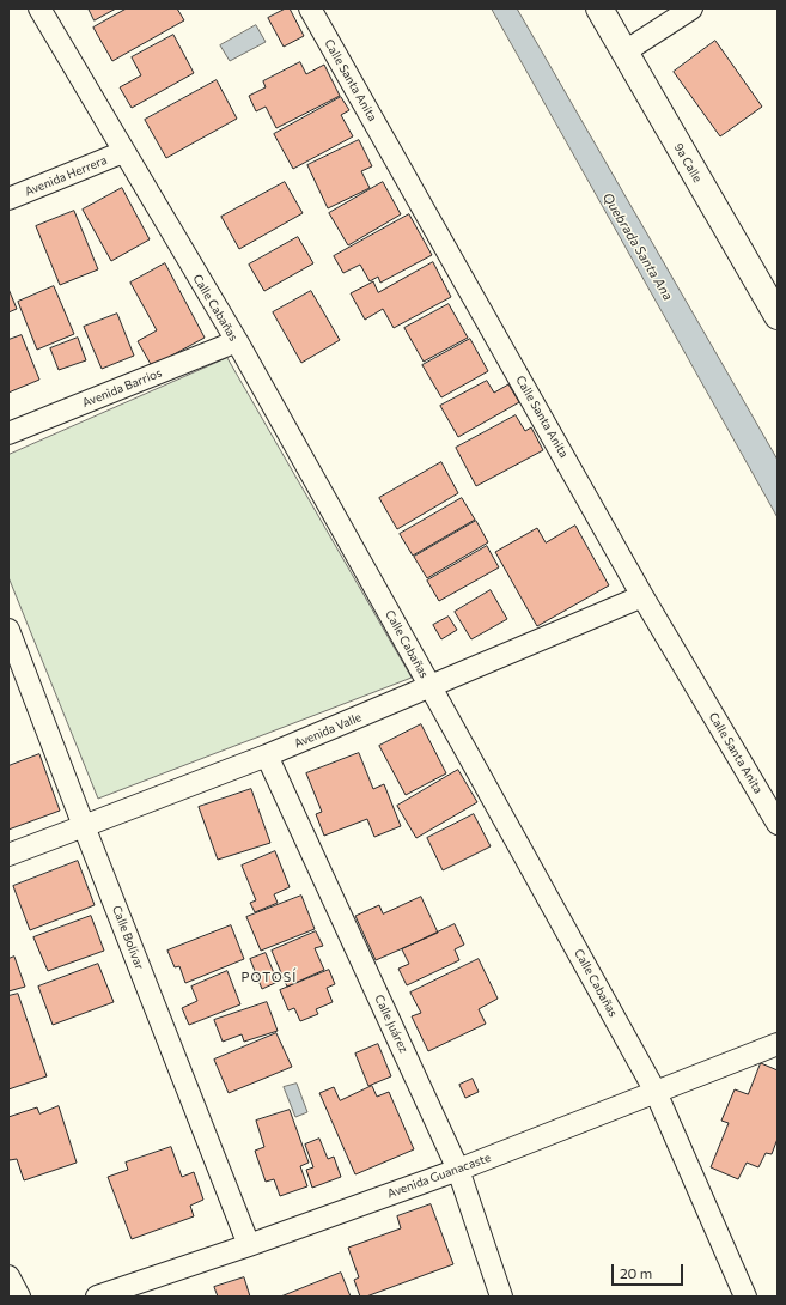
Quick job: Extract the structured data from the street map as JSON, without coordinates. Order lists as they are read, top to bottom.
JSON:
{
  "streets": {
    "street": [
      "Calle Santa Anita",
      "9a Calle",
      "Avenida Herrera",
      "Calle Cabañas",
      "Avenida Barrios",
      "Avenida Valle",
      "Calle Bolívar",
      "Calle Juárez",
      "Avenida Guanacaste"
    ]
  },
  "crossings": [
    ["Calle Santa Anita", "Avenida Valle"],
    ["Avenida Herrera", "Calle Cabañas"],
    ["Calle Cabañas", "Avenida Barrios"],
    ["Calle Cabañas", "Avenida Valle"],
    ["Calle Cabañas", "Avenida Guanacaste"],
    ["Avenida Valle", "Calle Bolívar"],
    ["Avenida Valle", "Calle Juárez"],
    ["Calle Bolívar", "Avenida Guanacaste"],
    ["Calle Juárez", "Avenida Guanacaste"]
  ],
  "districts": ["POTOSÍ"],
  "water": ["Quebrada Santa Ana"],
  "scale_bar": "20 m"
}
